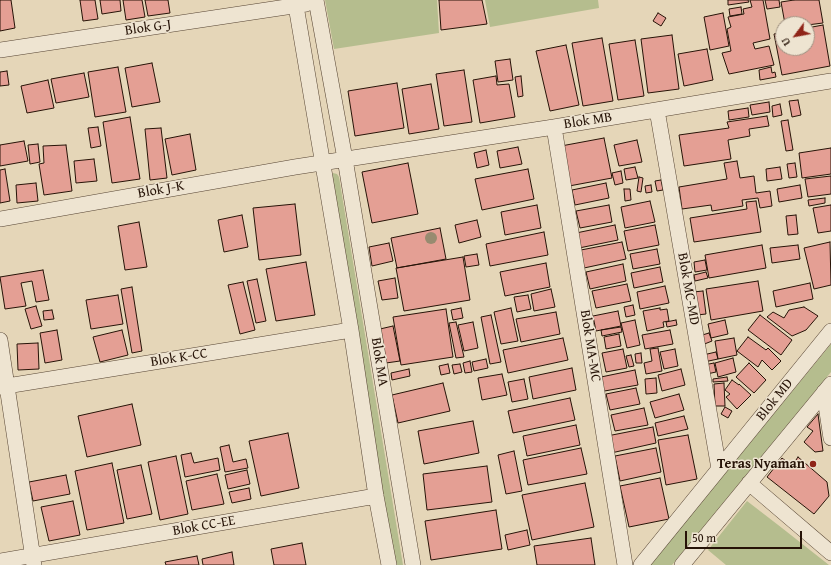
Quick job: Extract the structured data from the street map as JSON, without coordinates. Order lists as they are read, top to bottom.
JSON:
{
  "streets": {
    "street": [
      "Blok G-J",
      "Blok MB",
      "Blok J-K",
      "Blok MC-MD",
      "Blok MA-MC",
      "Blok K-CC",
      "Blok MA",
      "Blok MD",
      "Blok CC-EE"
    ]
  },
  "crossings": [
    ["Blok G-J", "Blok MA"],
    ["Blok MB", "Blok J-K"],
    ["Blok MB", "Blok MC-MD"],
    ["Blok MB", "Blok MA-MC"],
    ["Blok MB", "Blok MA"],
    ["Blok MC-MD", "Blok MD"]
  ],
  "places": ["Teras Nyaman"],
  "scale_bar": "50 m",
  "north": "bottom left"
}
